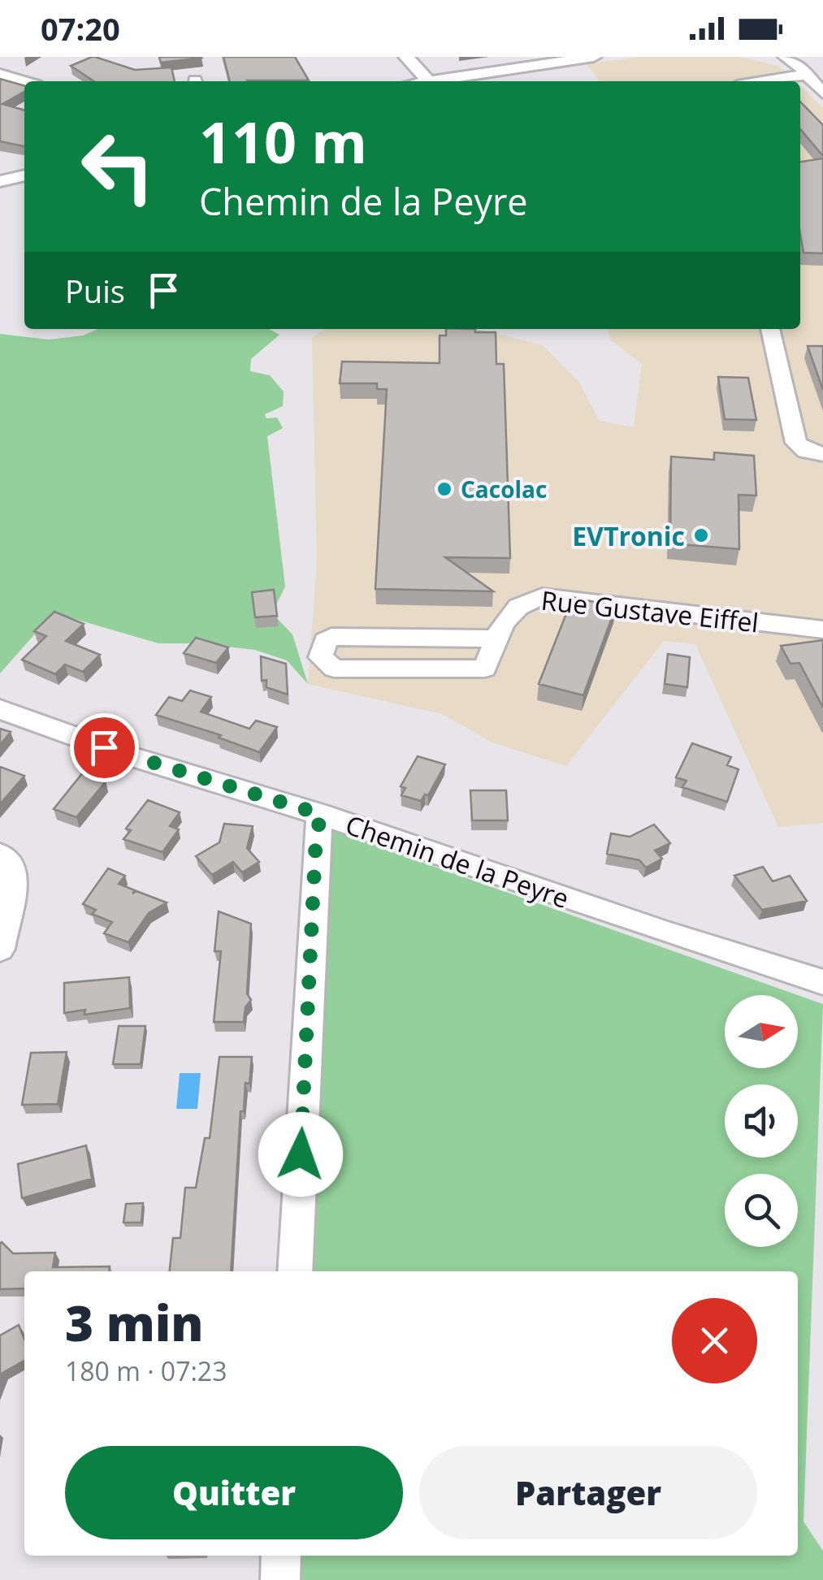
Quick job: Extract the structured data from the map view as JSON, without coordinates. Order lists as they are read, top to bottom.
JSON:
{
  "streets": {
    "street": ["Rue Gustave Eiffel", "Chemin de la Peyre"]
  },
  "places": ["Cacolac", "EVTronic"],
  "north": "right",
  "page": {
    "status": "07:20",
    "turn": ["110 m", "Chemin de la Peyre"],
    "then": "Puis",
    "heading": ["3 min", "180 m · 07:23"],
    "buttons": ["Quitter", "Partager"]
  }
}
